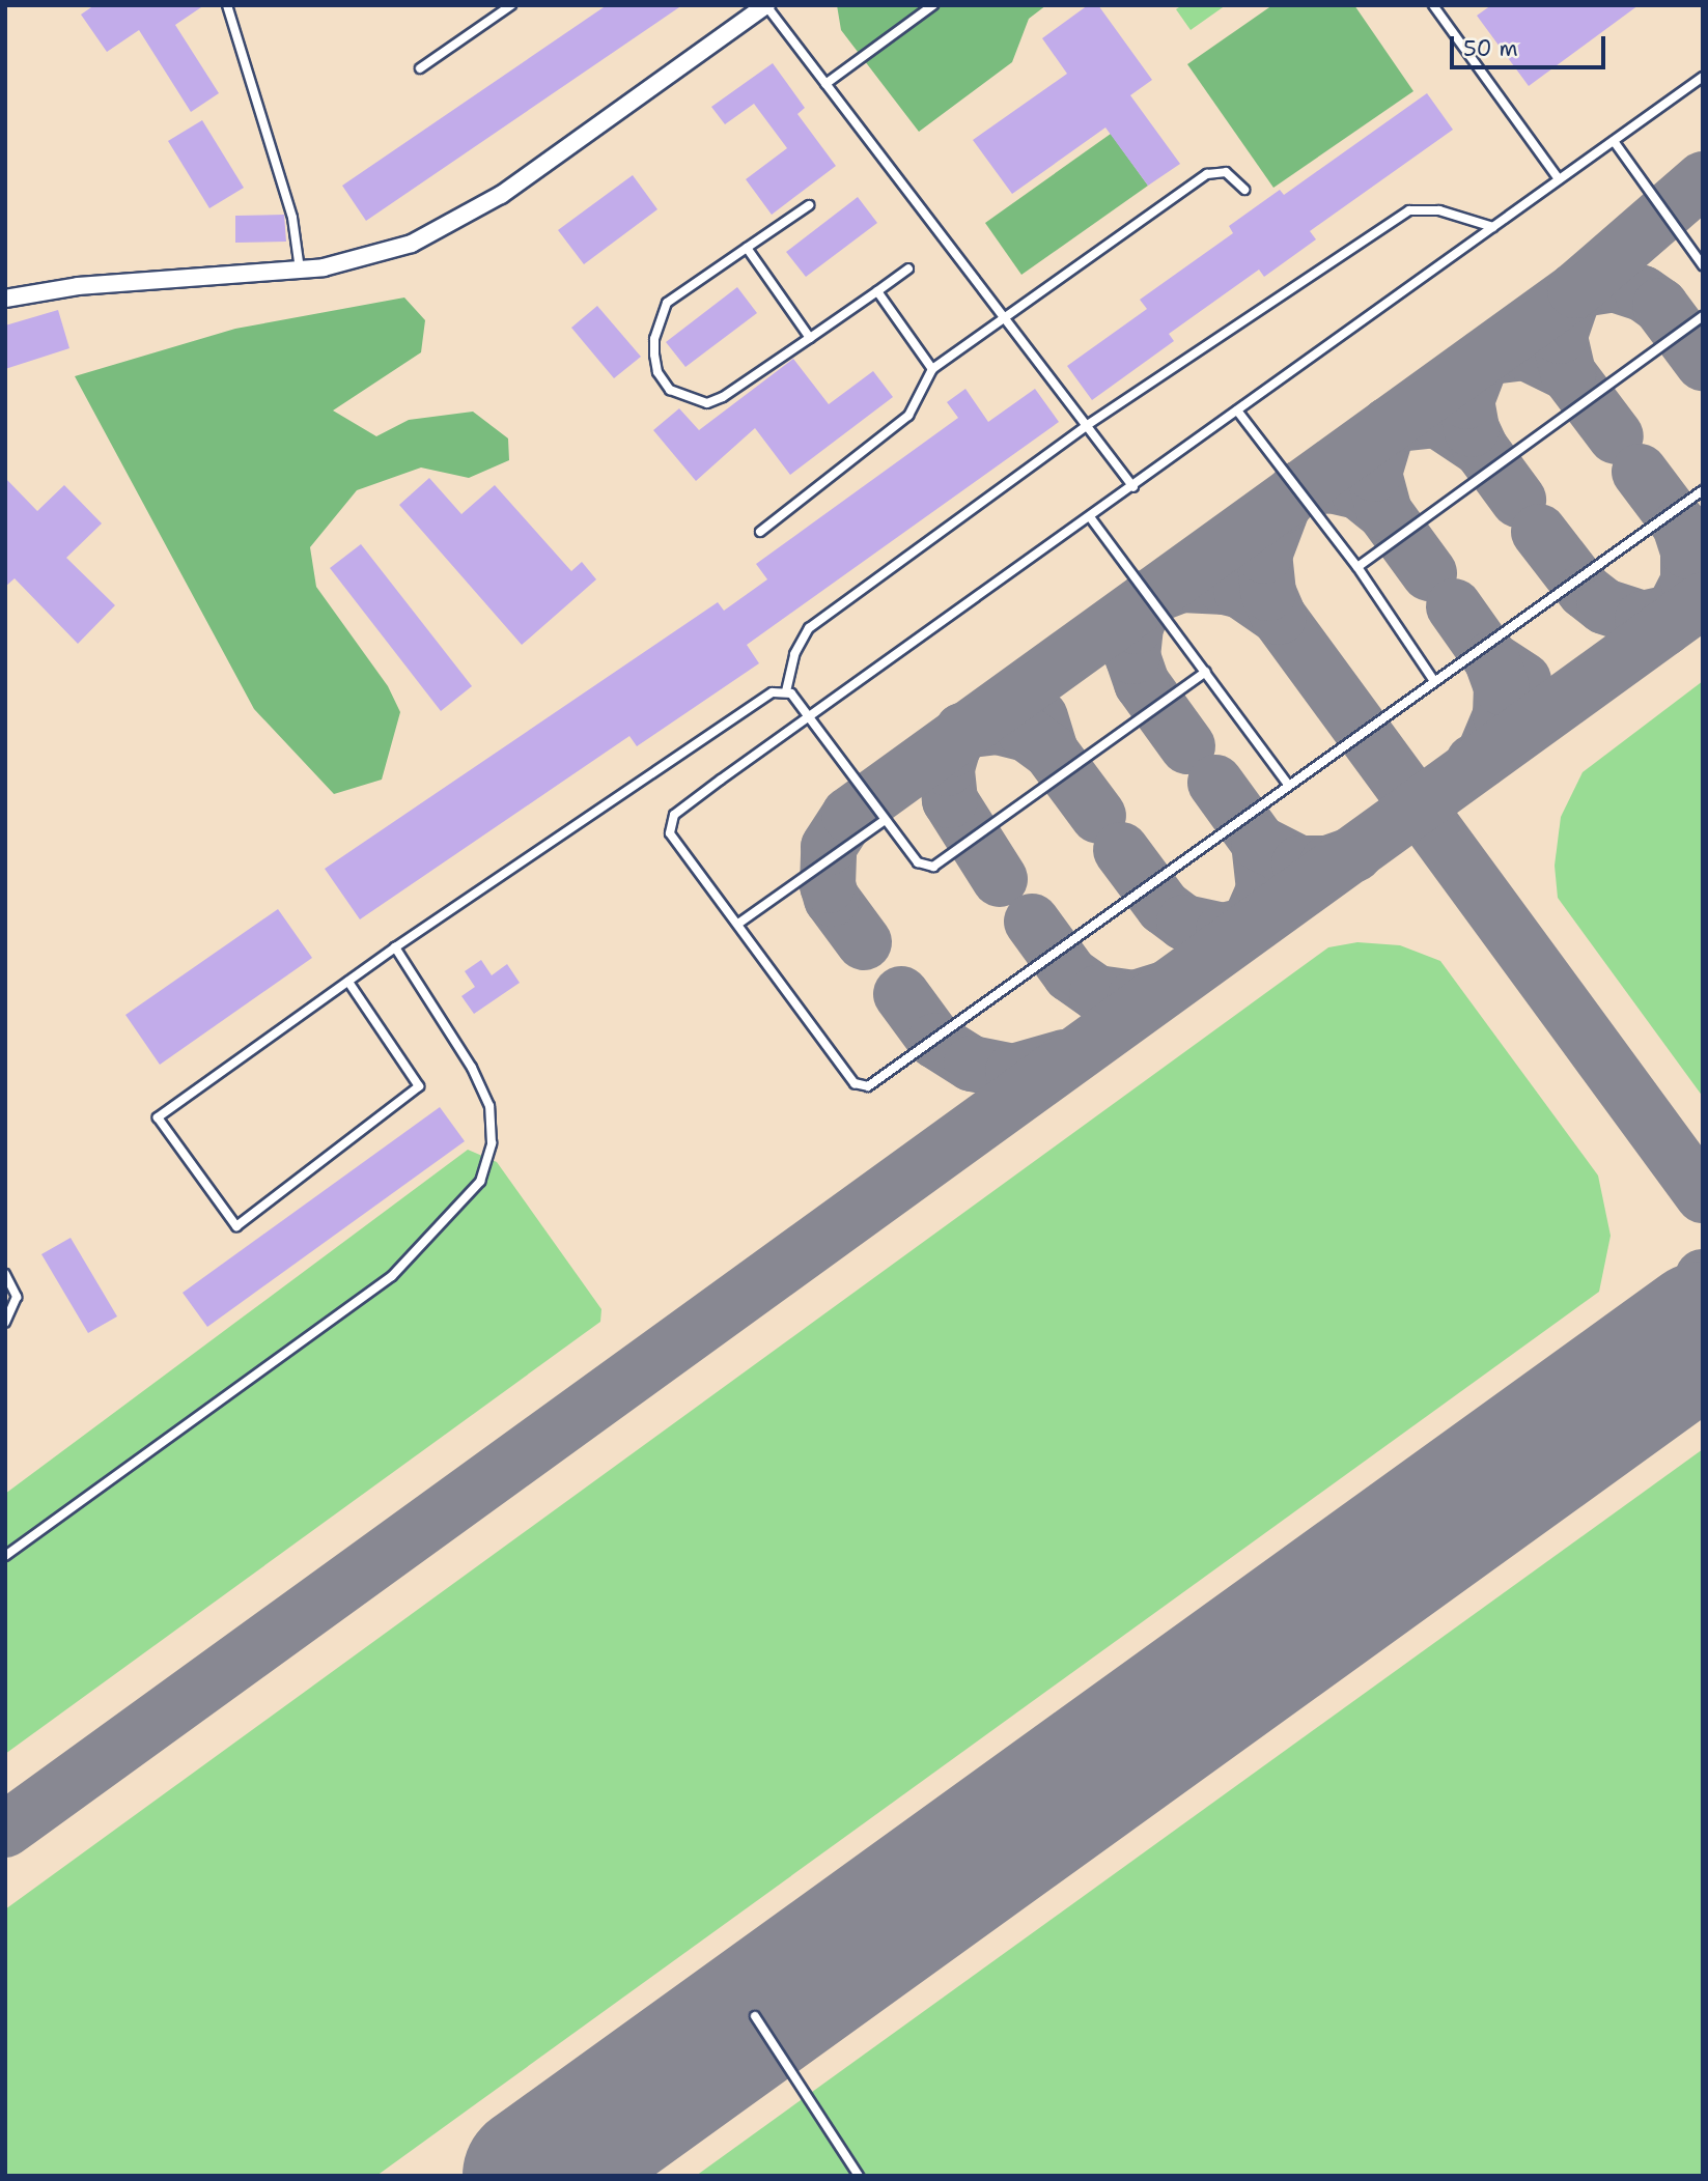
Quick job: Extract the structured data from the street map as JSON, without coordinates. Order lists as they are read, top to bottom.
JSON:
{
  "scale_bar": "50 m"
}
